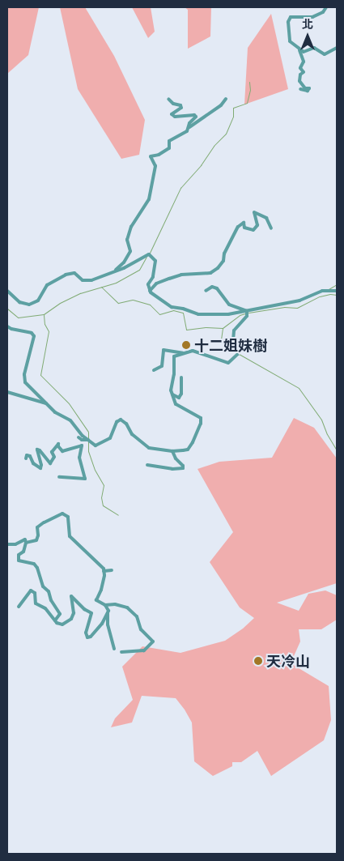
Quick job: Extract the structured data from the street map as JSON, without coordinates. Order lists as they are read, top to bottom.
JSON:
{
  "places": ["十二姐妹樹", "天冷山"],
  "north": "top"
}
